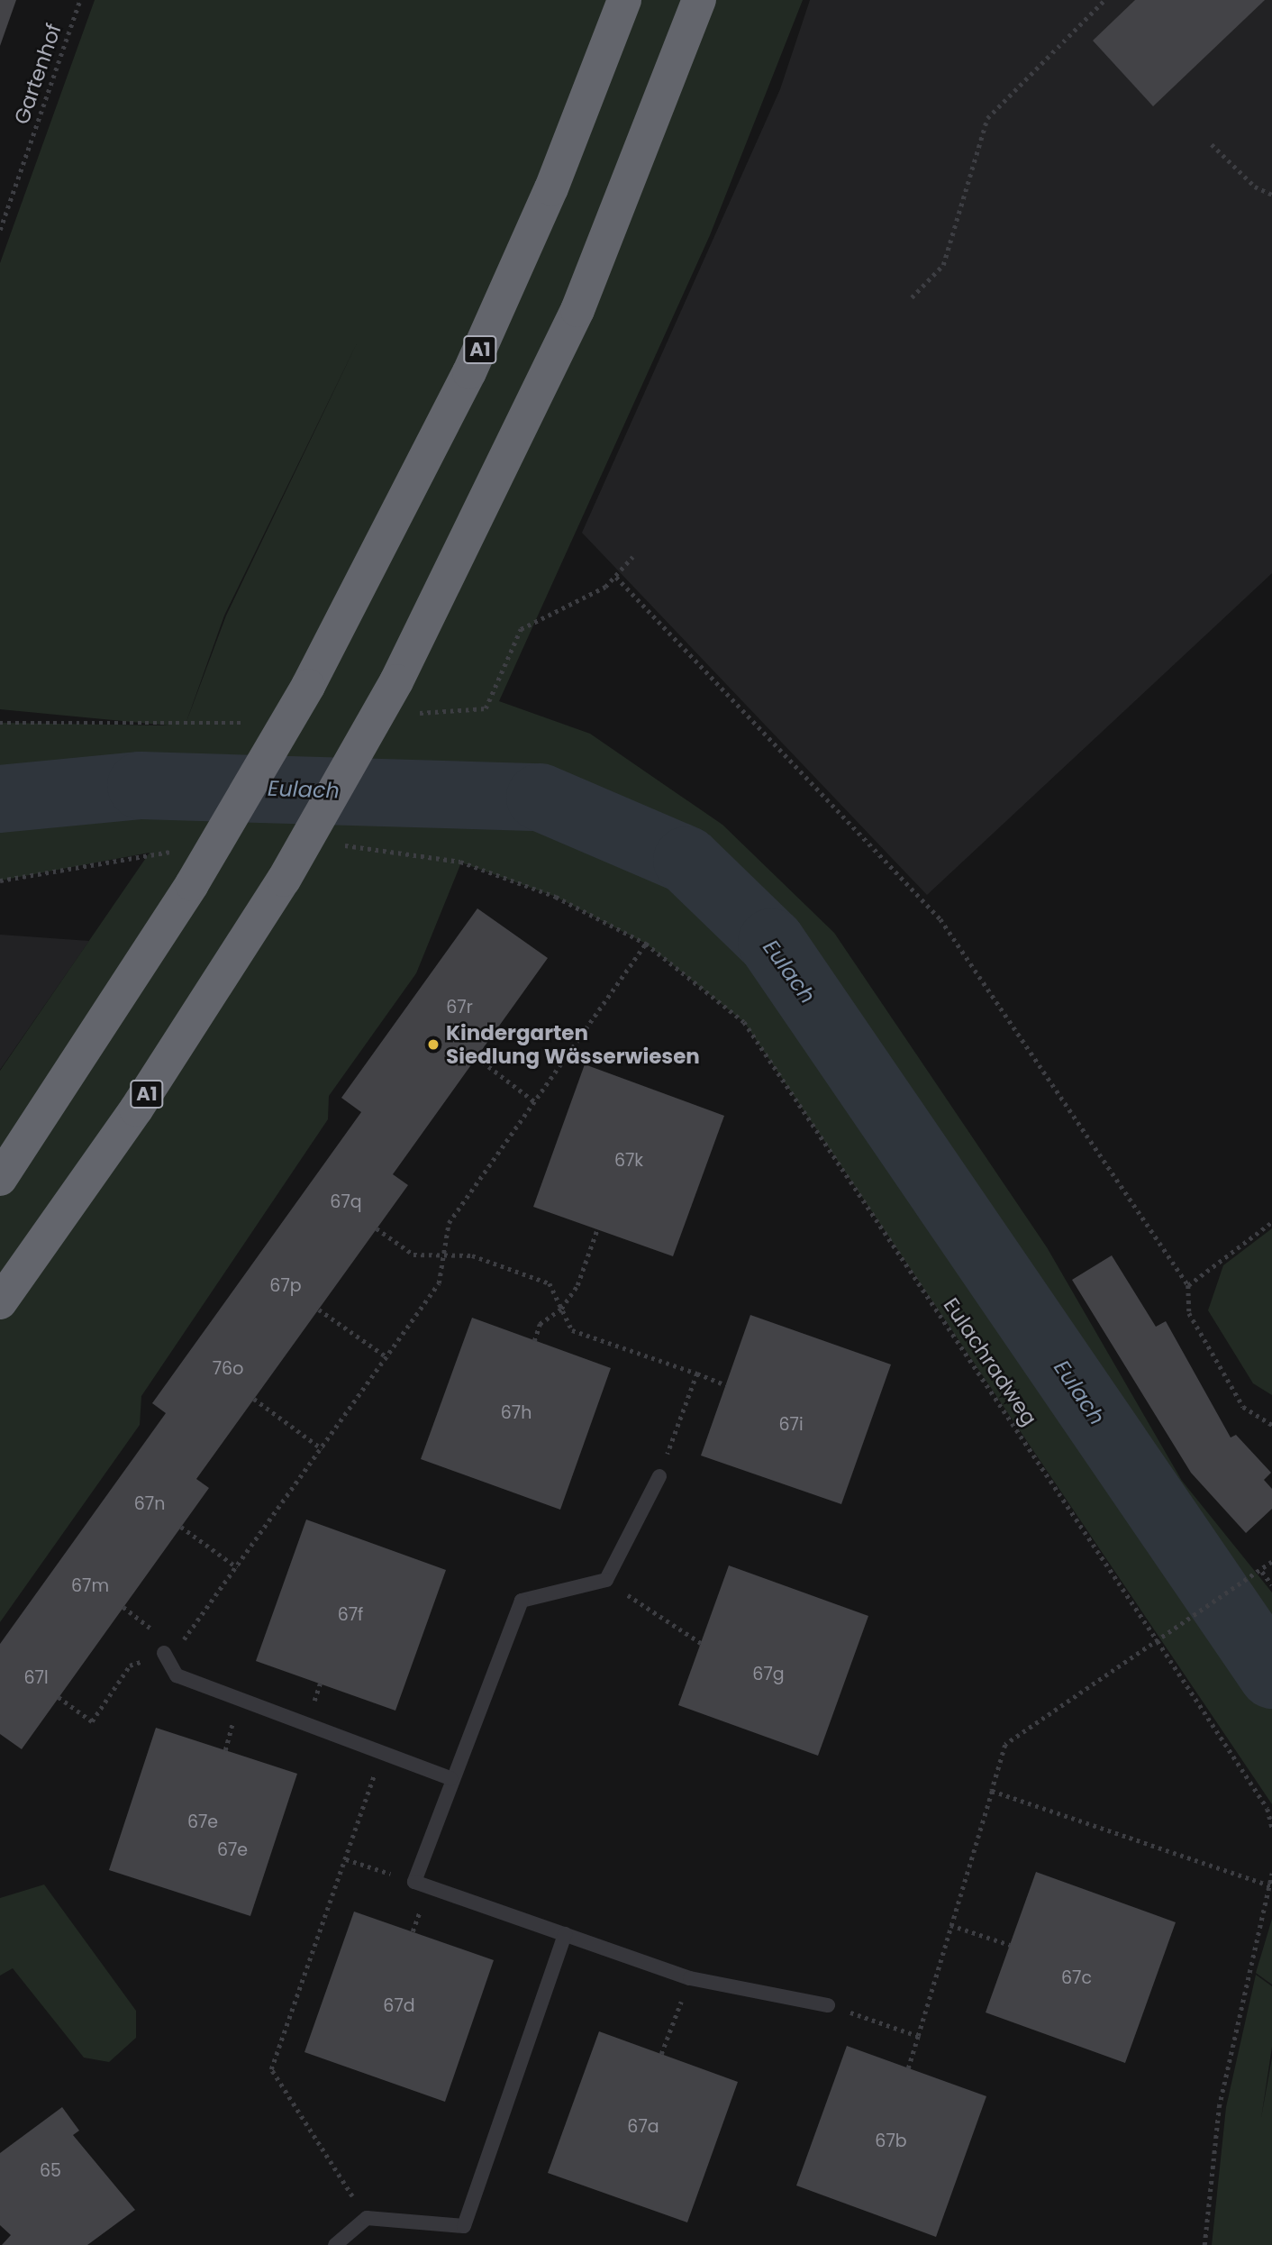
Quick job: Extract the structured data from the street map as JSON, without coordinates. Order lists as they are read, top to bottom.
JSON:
{
  "streets": {
    "highway": ["A1"],
    "path": ["Gartenhof", "Eulachradweg"]
  },
  "water": ["Eulach"],
  "places": ["Kindergarten Siedlung Wässerwiesen"],
  "house_numbers": [
    "67r",
    "67k",
    "67q",
    "67p",
    "76o",
    "67h",
    "67i",
    "67n",
    "67m",
    "67f",
    "67g",
    "67l",
    "67e",
    "67e",
    "67c",
    "67d",
    "67a",
    "67b",
    "65"
  ]
}
